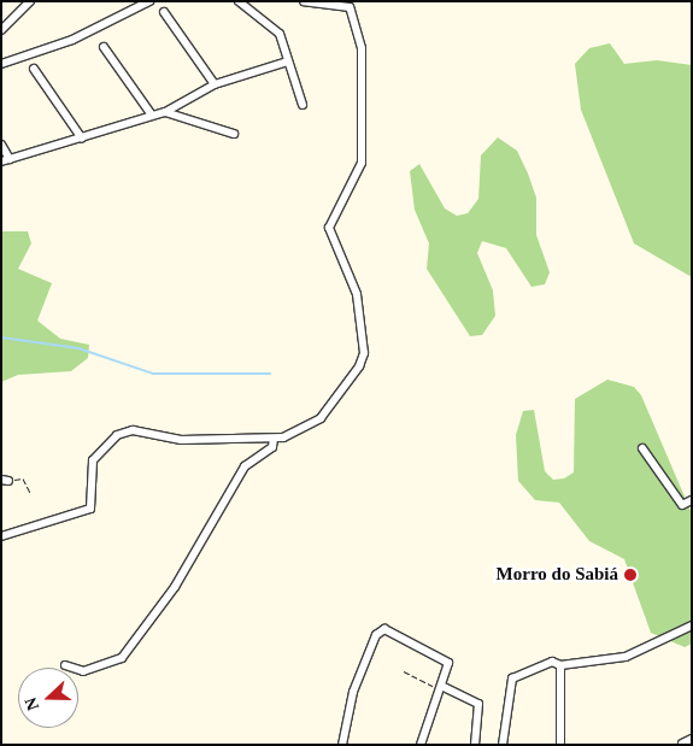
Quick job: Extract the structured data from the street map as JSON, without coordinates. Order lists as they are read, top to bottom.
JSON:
{
  "places": ["Morro do Sabiá"],
  "north": "left"
}
